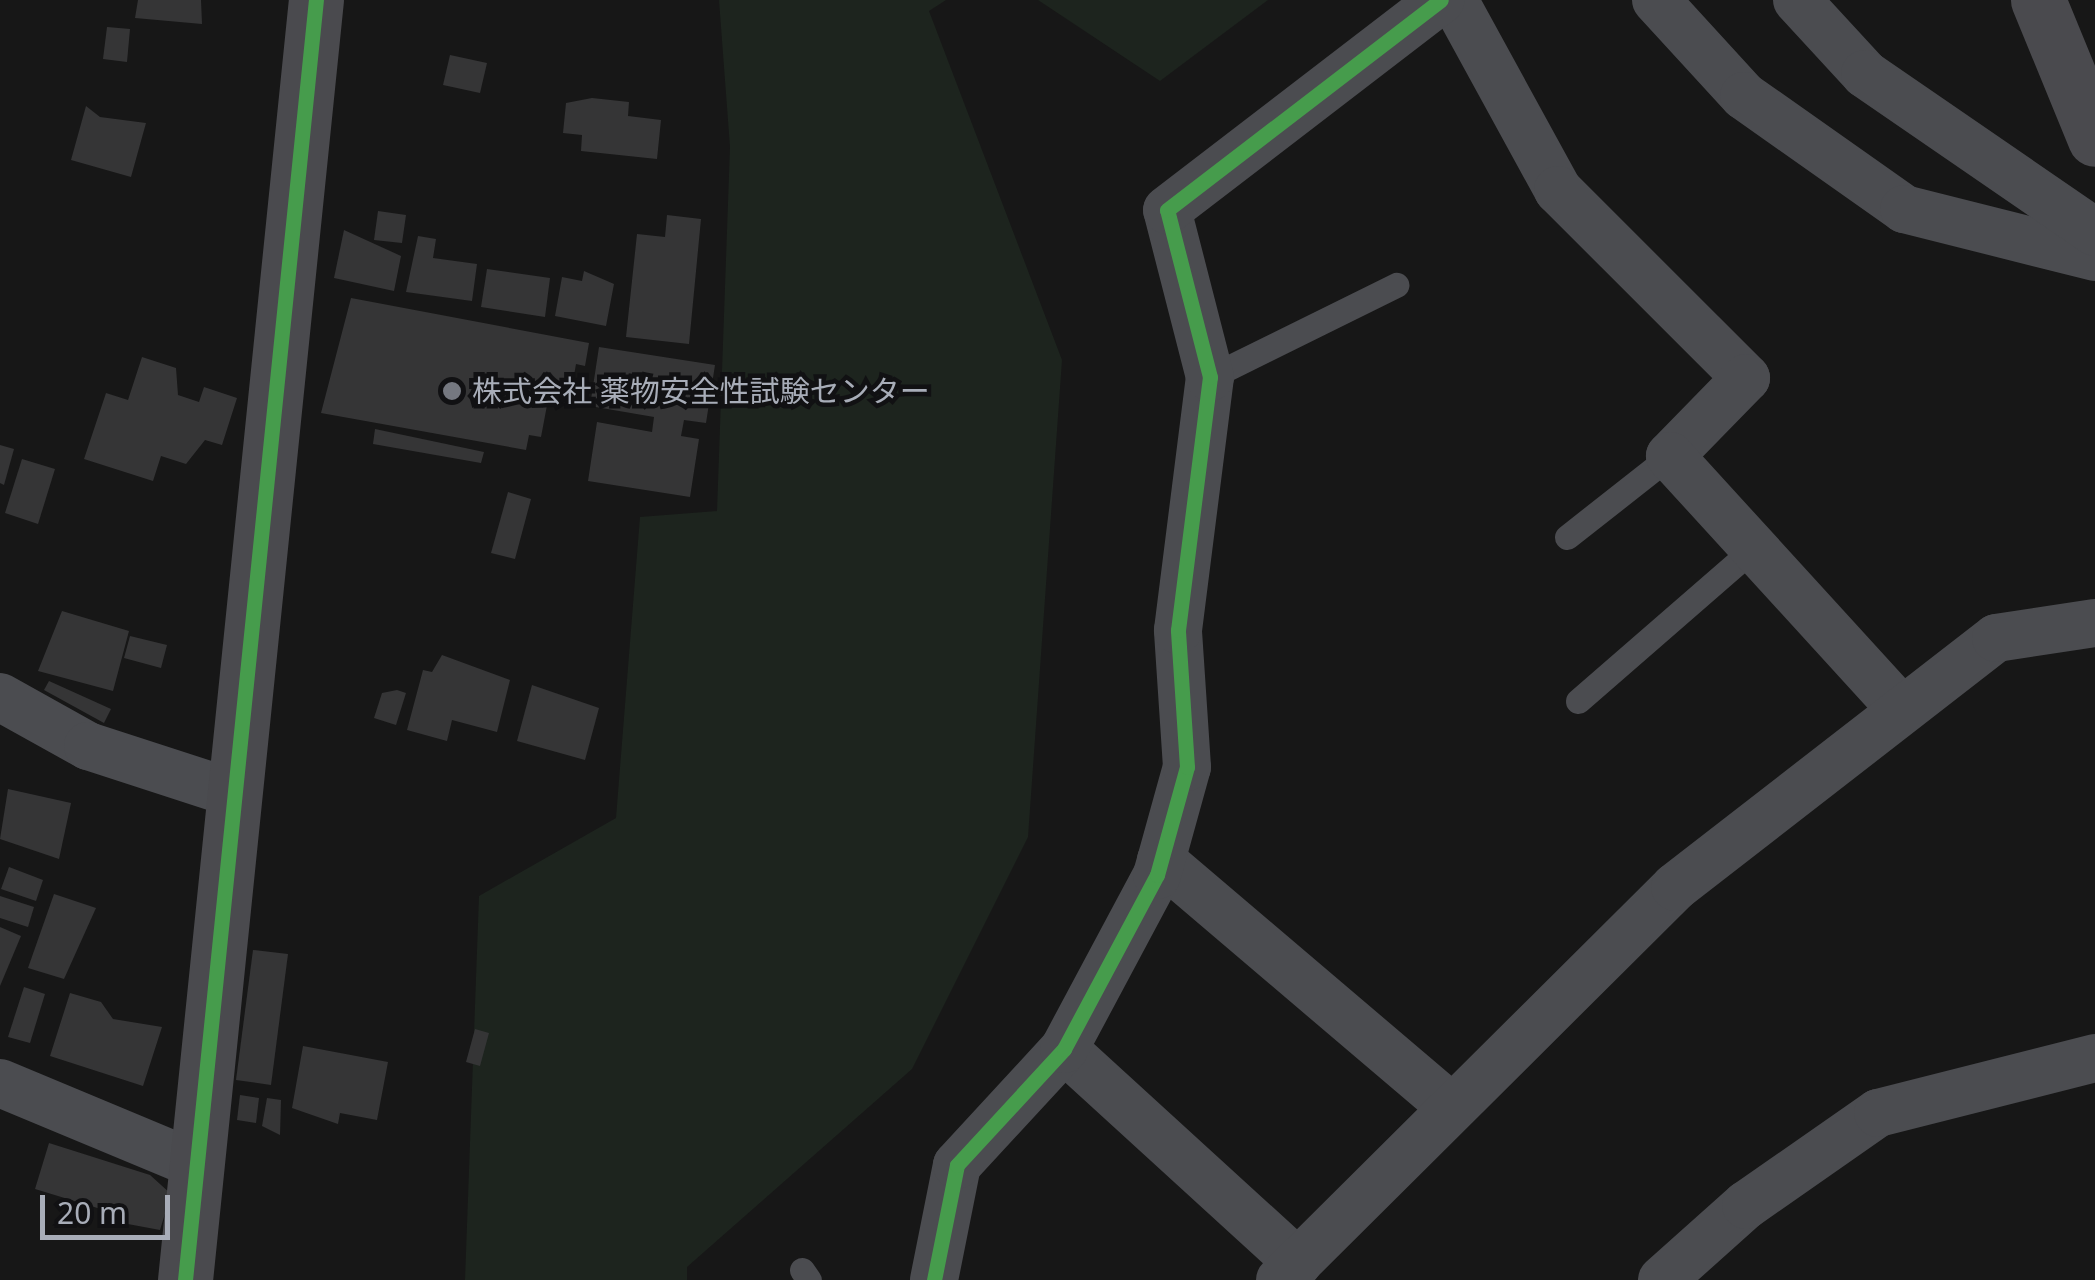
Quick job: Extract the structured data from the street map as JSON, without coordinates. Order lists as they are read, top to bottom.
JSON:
{
  "places": ["株式会社 薬物安全性試験センター"],
  "scale_bar": "20 m"
}
